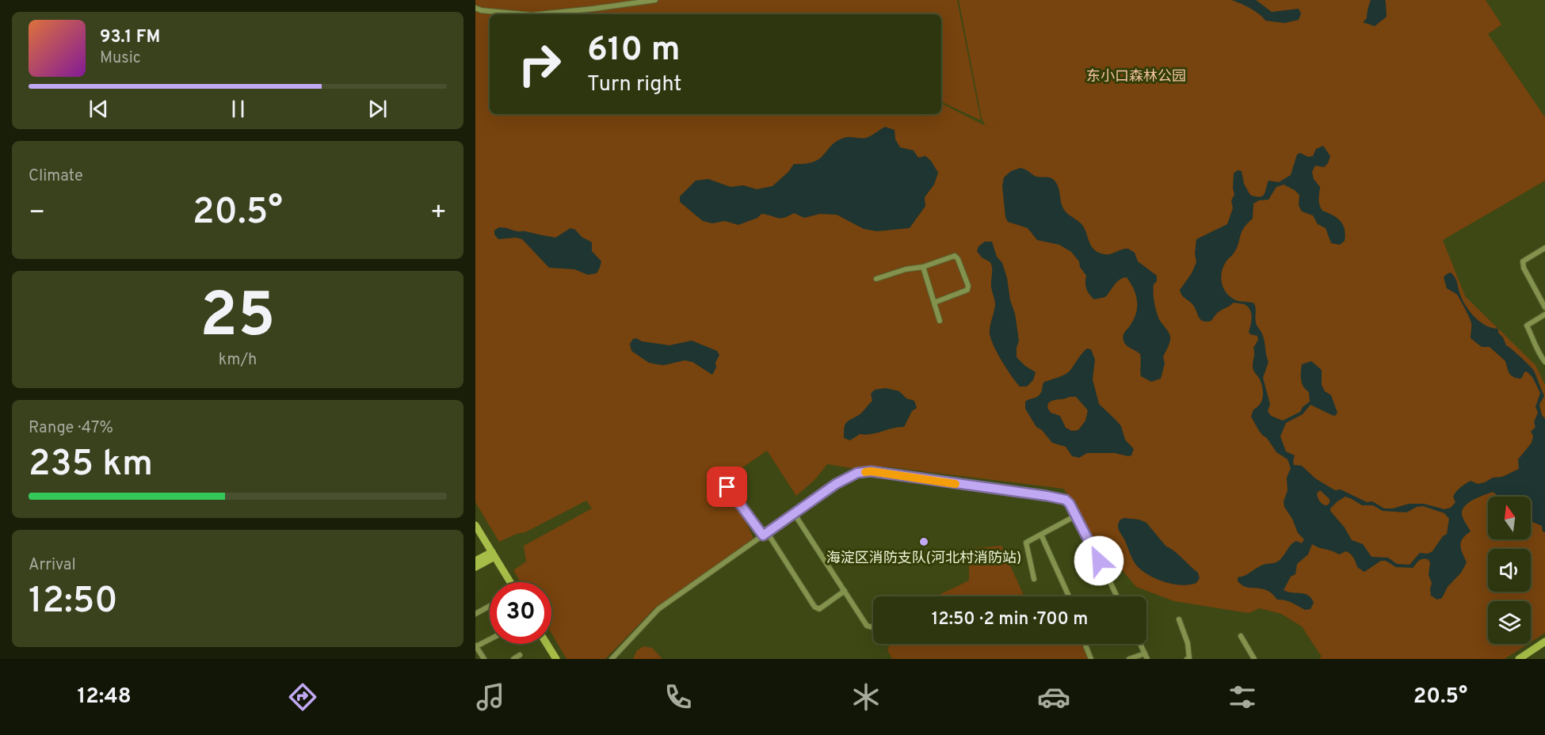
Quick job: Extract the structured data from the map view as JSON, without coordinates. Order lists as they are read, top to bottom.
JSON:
{
  "parks": ["东小口森林公园"],
  "places": ["海淀区消防支队(河北村消防站)"],
  "north": "top",
  "page": {
    "turn": ["610 m", "Turn right"],
    "song": ["93.1 FM", "Music"],
    "tile": [
      "Climate",
      ["25", "km/h"],
      ["Range · 47%", "235 km"],
      ["Arrival", "12:50"]
    ],
    "heat": ["−", "20.5°", "+"],
    "limit": "30",
    "trip": "12:50 · 2 min · 700 m",
    "tabs": ["12:48", "20.5°"]
  }
}
